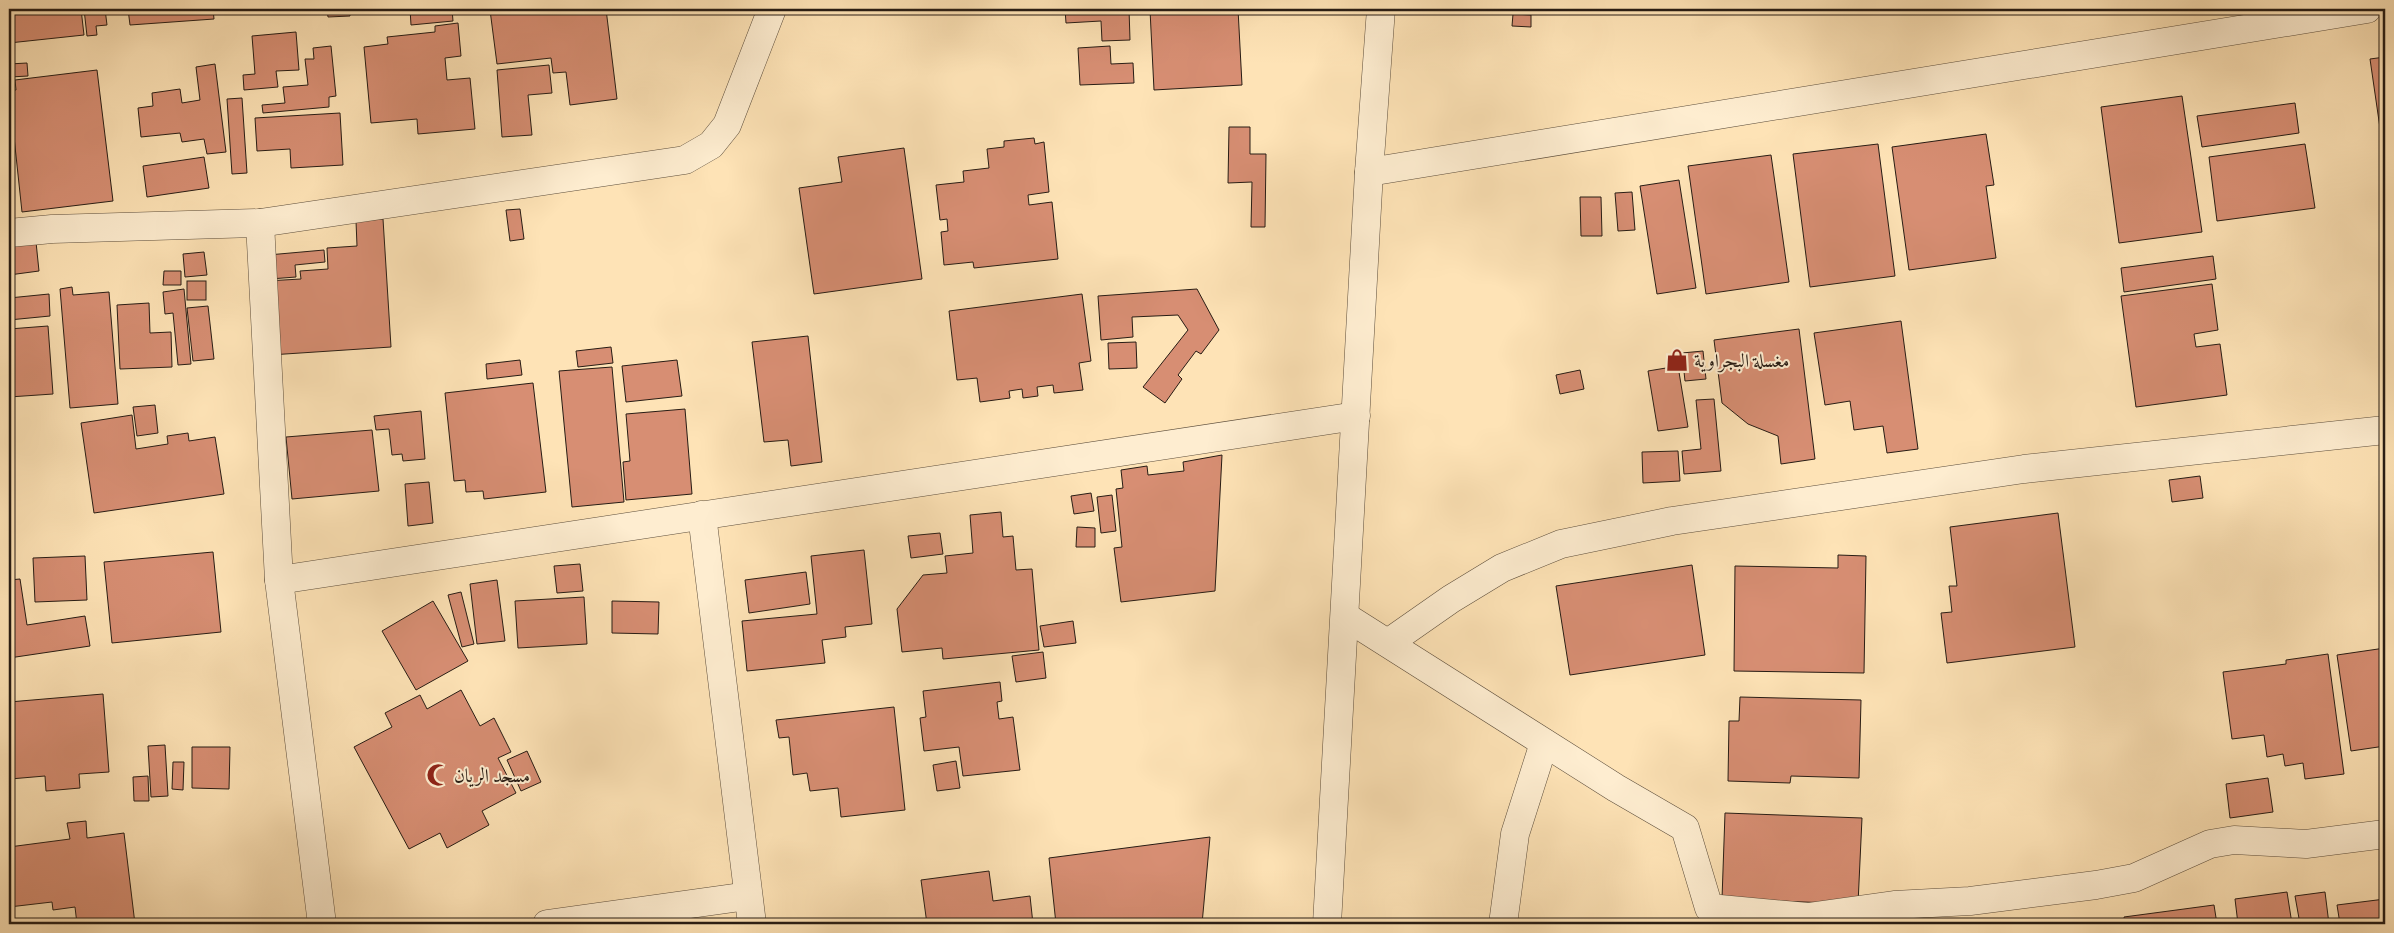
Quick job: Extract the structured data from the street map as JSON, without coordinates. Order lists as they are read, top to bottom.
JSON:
{
  "places": {
    "shop": ["مغسلة البجراوية"],
    "mosque": ["مسجد الريان"]
  }
}
